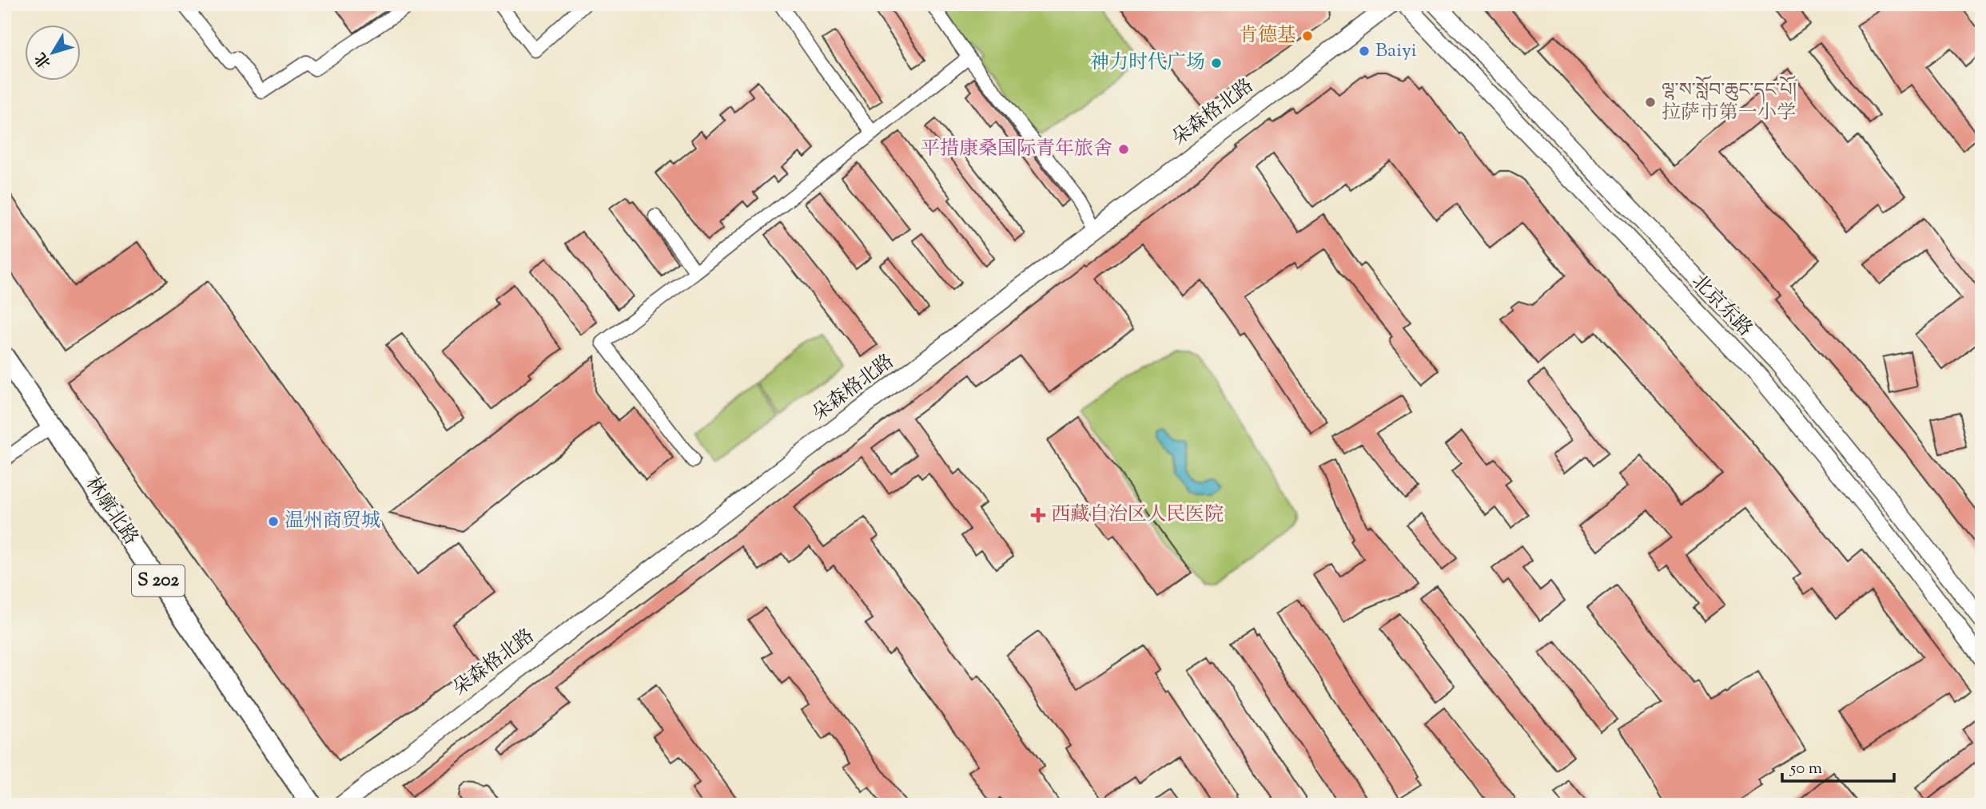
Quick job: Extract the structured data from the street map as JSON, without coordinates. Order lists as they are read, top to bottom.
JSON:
{
  "streets": {
    "main road": [
      "朵森格北路",
      "北京东路",
      "林廓北路",
      "S 202"
    ]
  },
  "places": {
    "other": [
      "肯德基",
      "Baiyi",
      "神力时代广场",
      "ལྷ་ས་སློབ་ཆུང་དང་པོ། 拉萨市第一小学",
      "平措康桑国际青年旅舍",
      "温州商贸城"
    ],
    "health": ["西藏自治区人民医院"]
  },
  "scale_bar": "50 m",
  "north": "bottom left"
}
